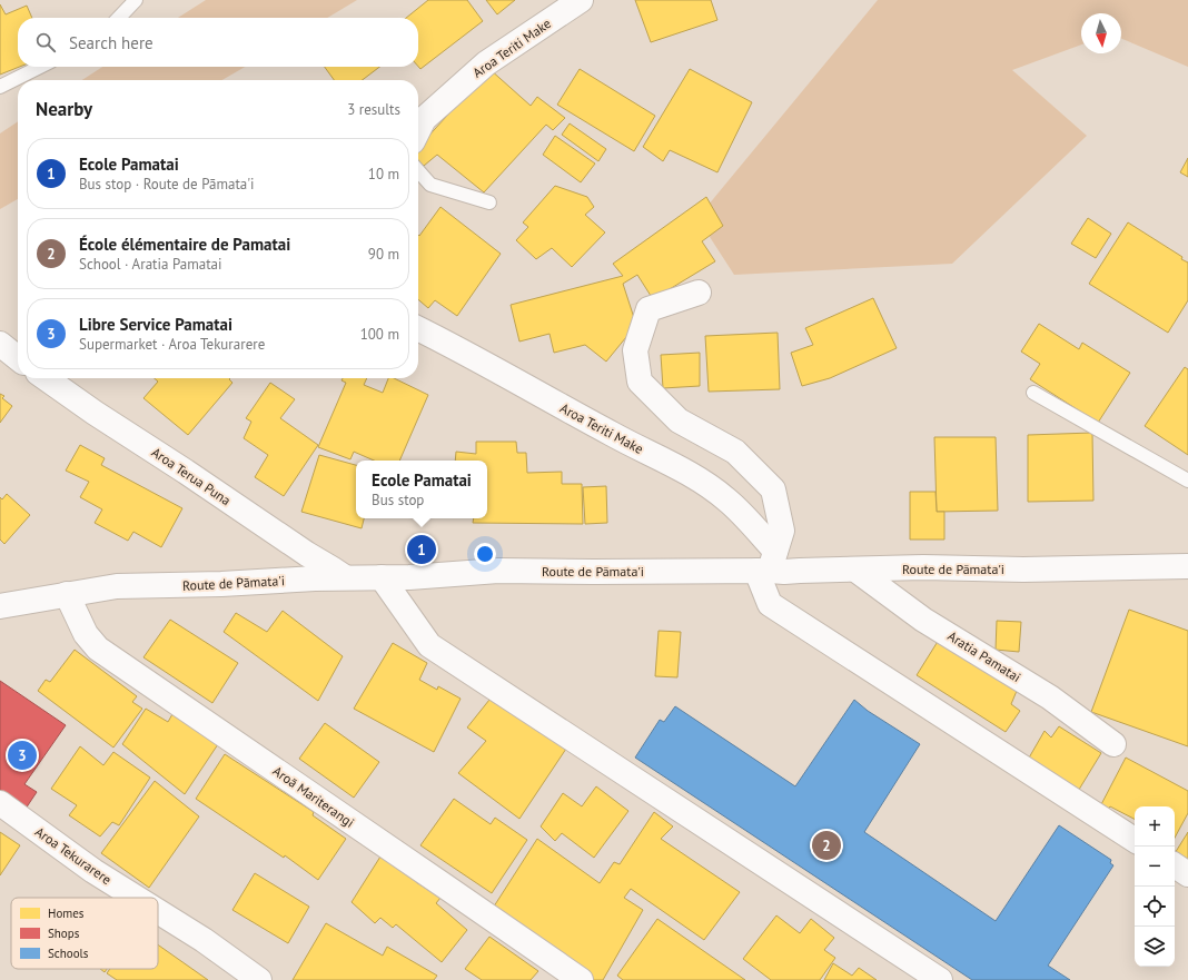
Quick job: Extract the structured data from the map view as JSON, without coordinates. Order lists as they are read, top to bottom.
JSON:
{
  "streets": {
    "street": [
      "Aroa Teriti Make",
      "Aroa Terua Puna",
      "Route de Pāmata'i",
      "Aratia Pamatai",
      "Aroā Mariterangi",
      "Aroa Tekurarere"
    ]
  },
  "crossings": [
    ["Aroa Teriti Make", "Route de Pāmata'i"],
    ["Aroa Terua Puna", "Route de Pāmata'i"],
    ["Route de Pāmata'i", "Aratia Pamatai"],
    ["Route de Pāmata'i", "Aroā Mariterangi"]
  ],
  "legend": ["Homes", "Shops", "Schools"],
  "north": "bottom",
  "page": {
    "search": "Search here",
    "heading": ["Nearby", "3 results"],
    "list": [
      {
        "mark": "1",
        "name": "Ecole Pamatai",
        "note": "Bus stop · Route de Pāmata'i",
        "value": "10 m"
      },
      {
        "mark": "2",
        "name": "École élémentaire de Pamatai",
        "note": "School · Aratia Pamatai",
        "value": "90 m"
      },
      {
        "mark": "3",
        "name": "Libre Service Pamatai",
        "note": "Supermarket · Aroa Tekurarere",
        "value": "100 m"
      }
    ],
    "popup": ["Ecole Pamatai", "Bus stop"],
    "pins": ["1", "3", "2"],
    "map_buttons": ["+", "−"]
  }
}
